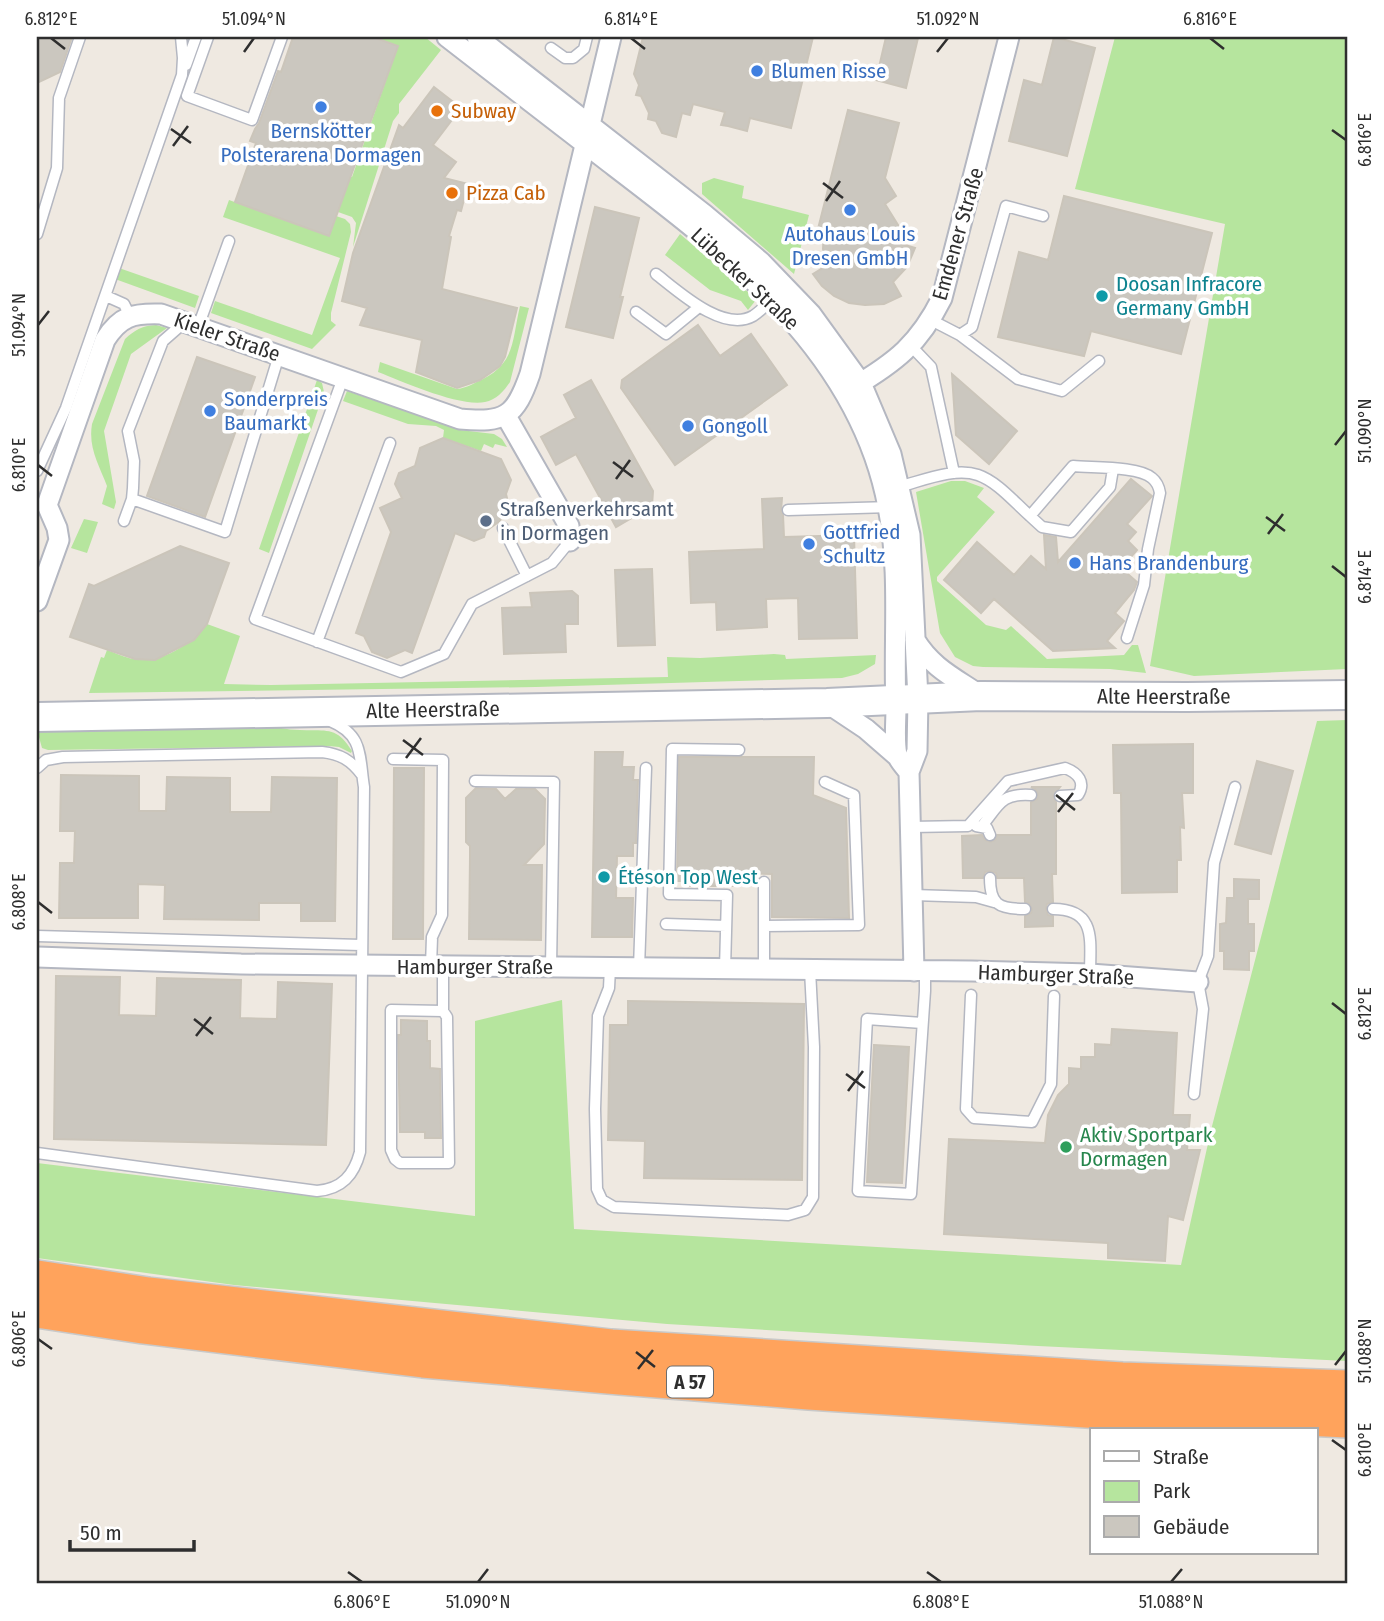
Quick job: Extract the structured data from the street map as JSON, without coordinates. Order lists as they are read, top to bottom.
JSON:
{
  "streets": {
    "highway": ["A 57"],
    "street": [
      "Emdener Straße",
      "Lübecker Straße",
      "Kieler Straße",
      "Alte Heerstraße",
      "Hamburger Straße"
    ]
  },
  "crossings": [
    ["Emdener Straße", "Lübecker Straße"],
    ["Lübecker Straße", "Alte Heerstraße"]
  ],
  "places": [
    "Blumen Risse",
    "Bernskötter Polsterarena Dormagen",
    "Subway",
    "Pizza Cab",
    "Autohaus Louis Dresen GmbH",
    "Doosan Infracore Germany GmbH",
    "Sonderpreis Baumarkt",
    "Gongoll",
    "Straßenverkehrsamt in Dormagen",
    "Gottfried Schultz",
    "Hans Brandenburg",
    "Étéson Top West",
    "Aktiv Sportpark Dormagen"
  ],
  "legend": ["Straße", "Park", "Gebäude"],
  "scale_bar": "50 m",
  "coordinates": [
    "6.812°E",
    "51.094°N",
    "6.814°E",
    "51.092°N",
    "6.816°E",
    "51.090°N",
    "6.810°E",
    "6.808°E",
    "6.806°E",
    "51.088°N"
  ]
}
